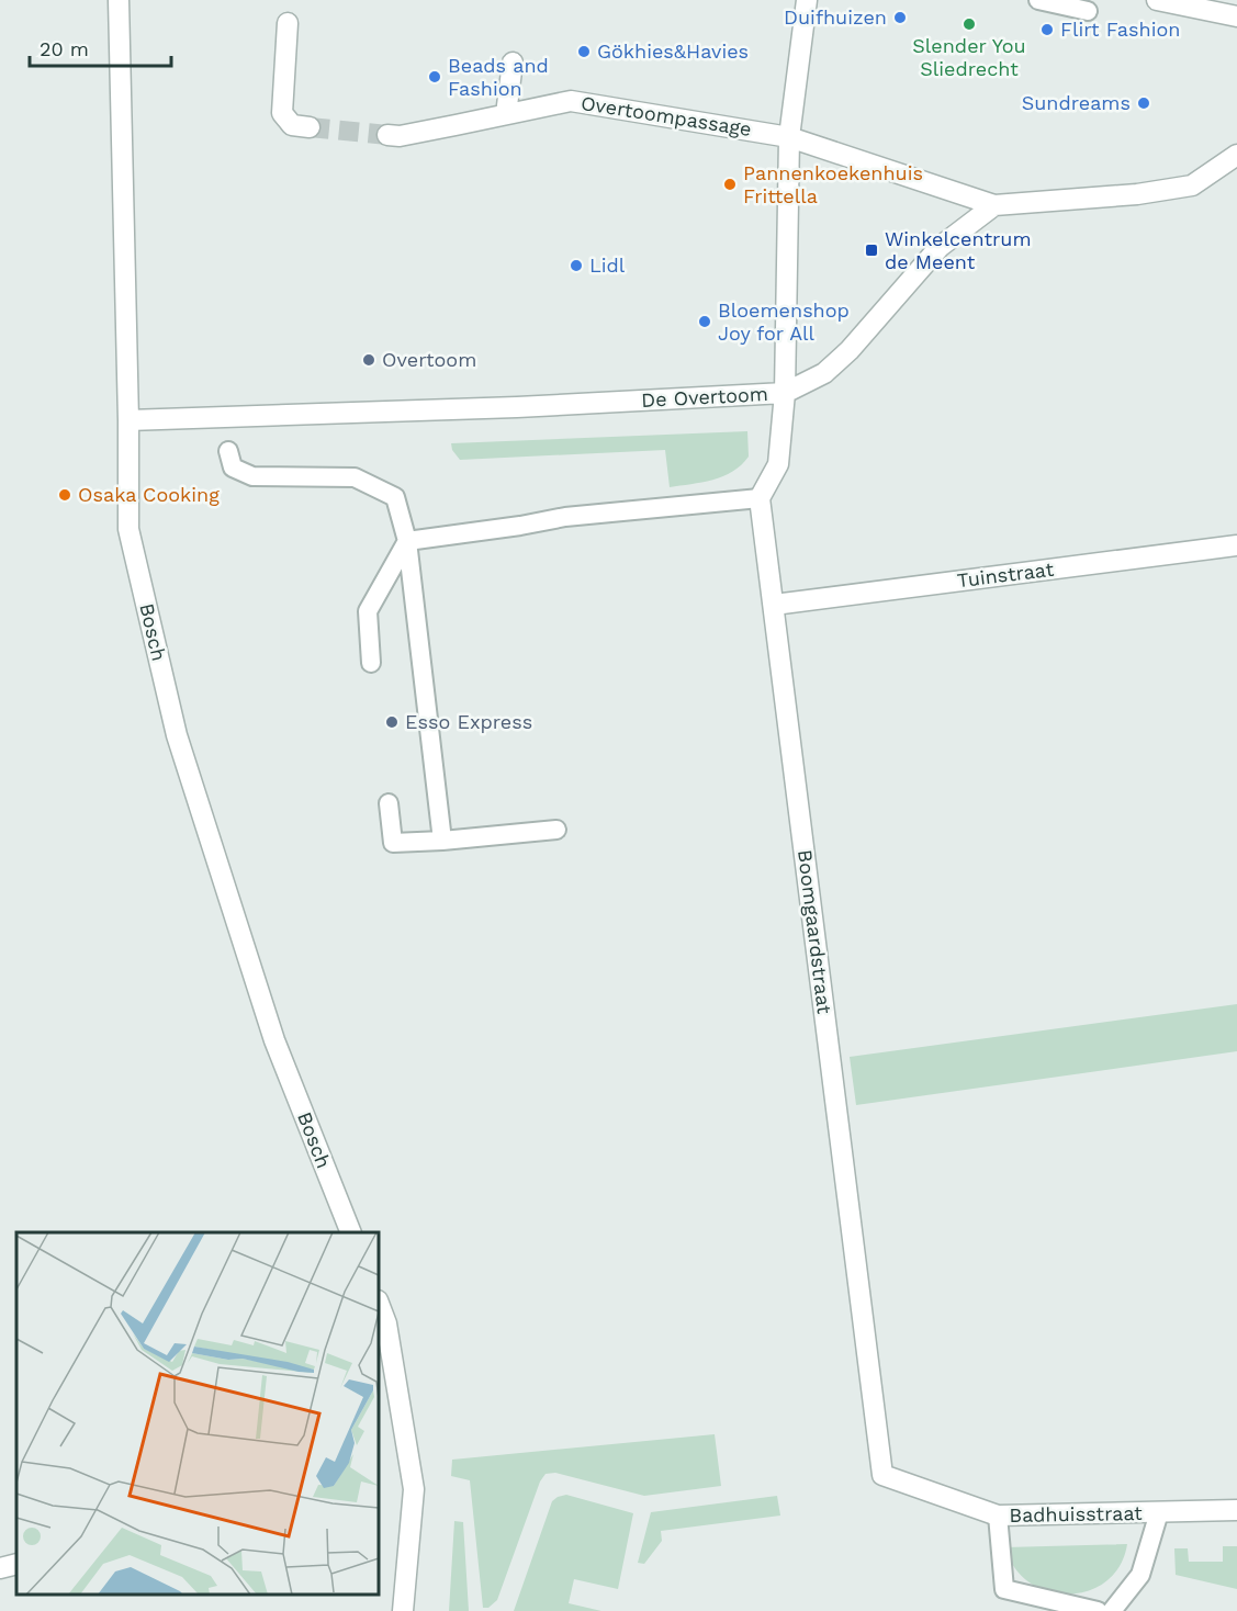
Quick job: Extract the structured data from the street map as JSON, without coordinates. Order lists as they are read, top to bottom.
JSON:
{
  "streets": {
    "street": [
      "Overtoompassage",
      "De Overtoom",
      "Tuinstraat",
      "Bosch",
      "Boomgaardstraat",
      "Badhuisstraat"
    ]
  },
  "crossings": [
    ["Overtoompassage", "De Overtoom"],
    ["De Overtoom", "Bosch"],
    ["Tuinstraat", "Boomgaardstraat"],
    ["Boomgaardstraat", "Badhuisstraat"]
  ],
  "places": {
    "other": [
      "Duifhuizen",
      "Slender You Sliedrecht",
      "Flirt Fashion",
      "Gökhies&Havies",
      "Beads and Fashion",
      "Sundreams",
      "Pannenkoekenhuis Frittella",
      "Lidl",
      "Bloemenshop Joy for All",
      "Overtoom",
      "Osaka Cooking",
      "Esso Express"
    ],
    "transit": ["Winkelcentrum de Meent"]
  },
  "scale_bar": "20 m"
}
